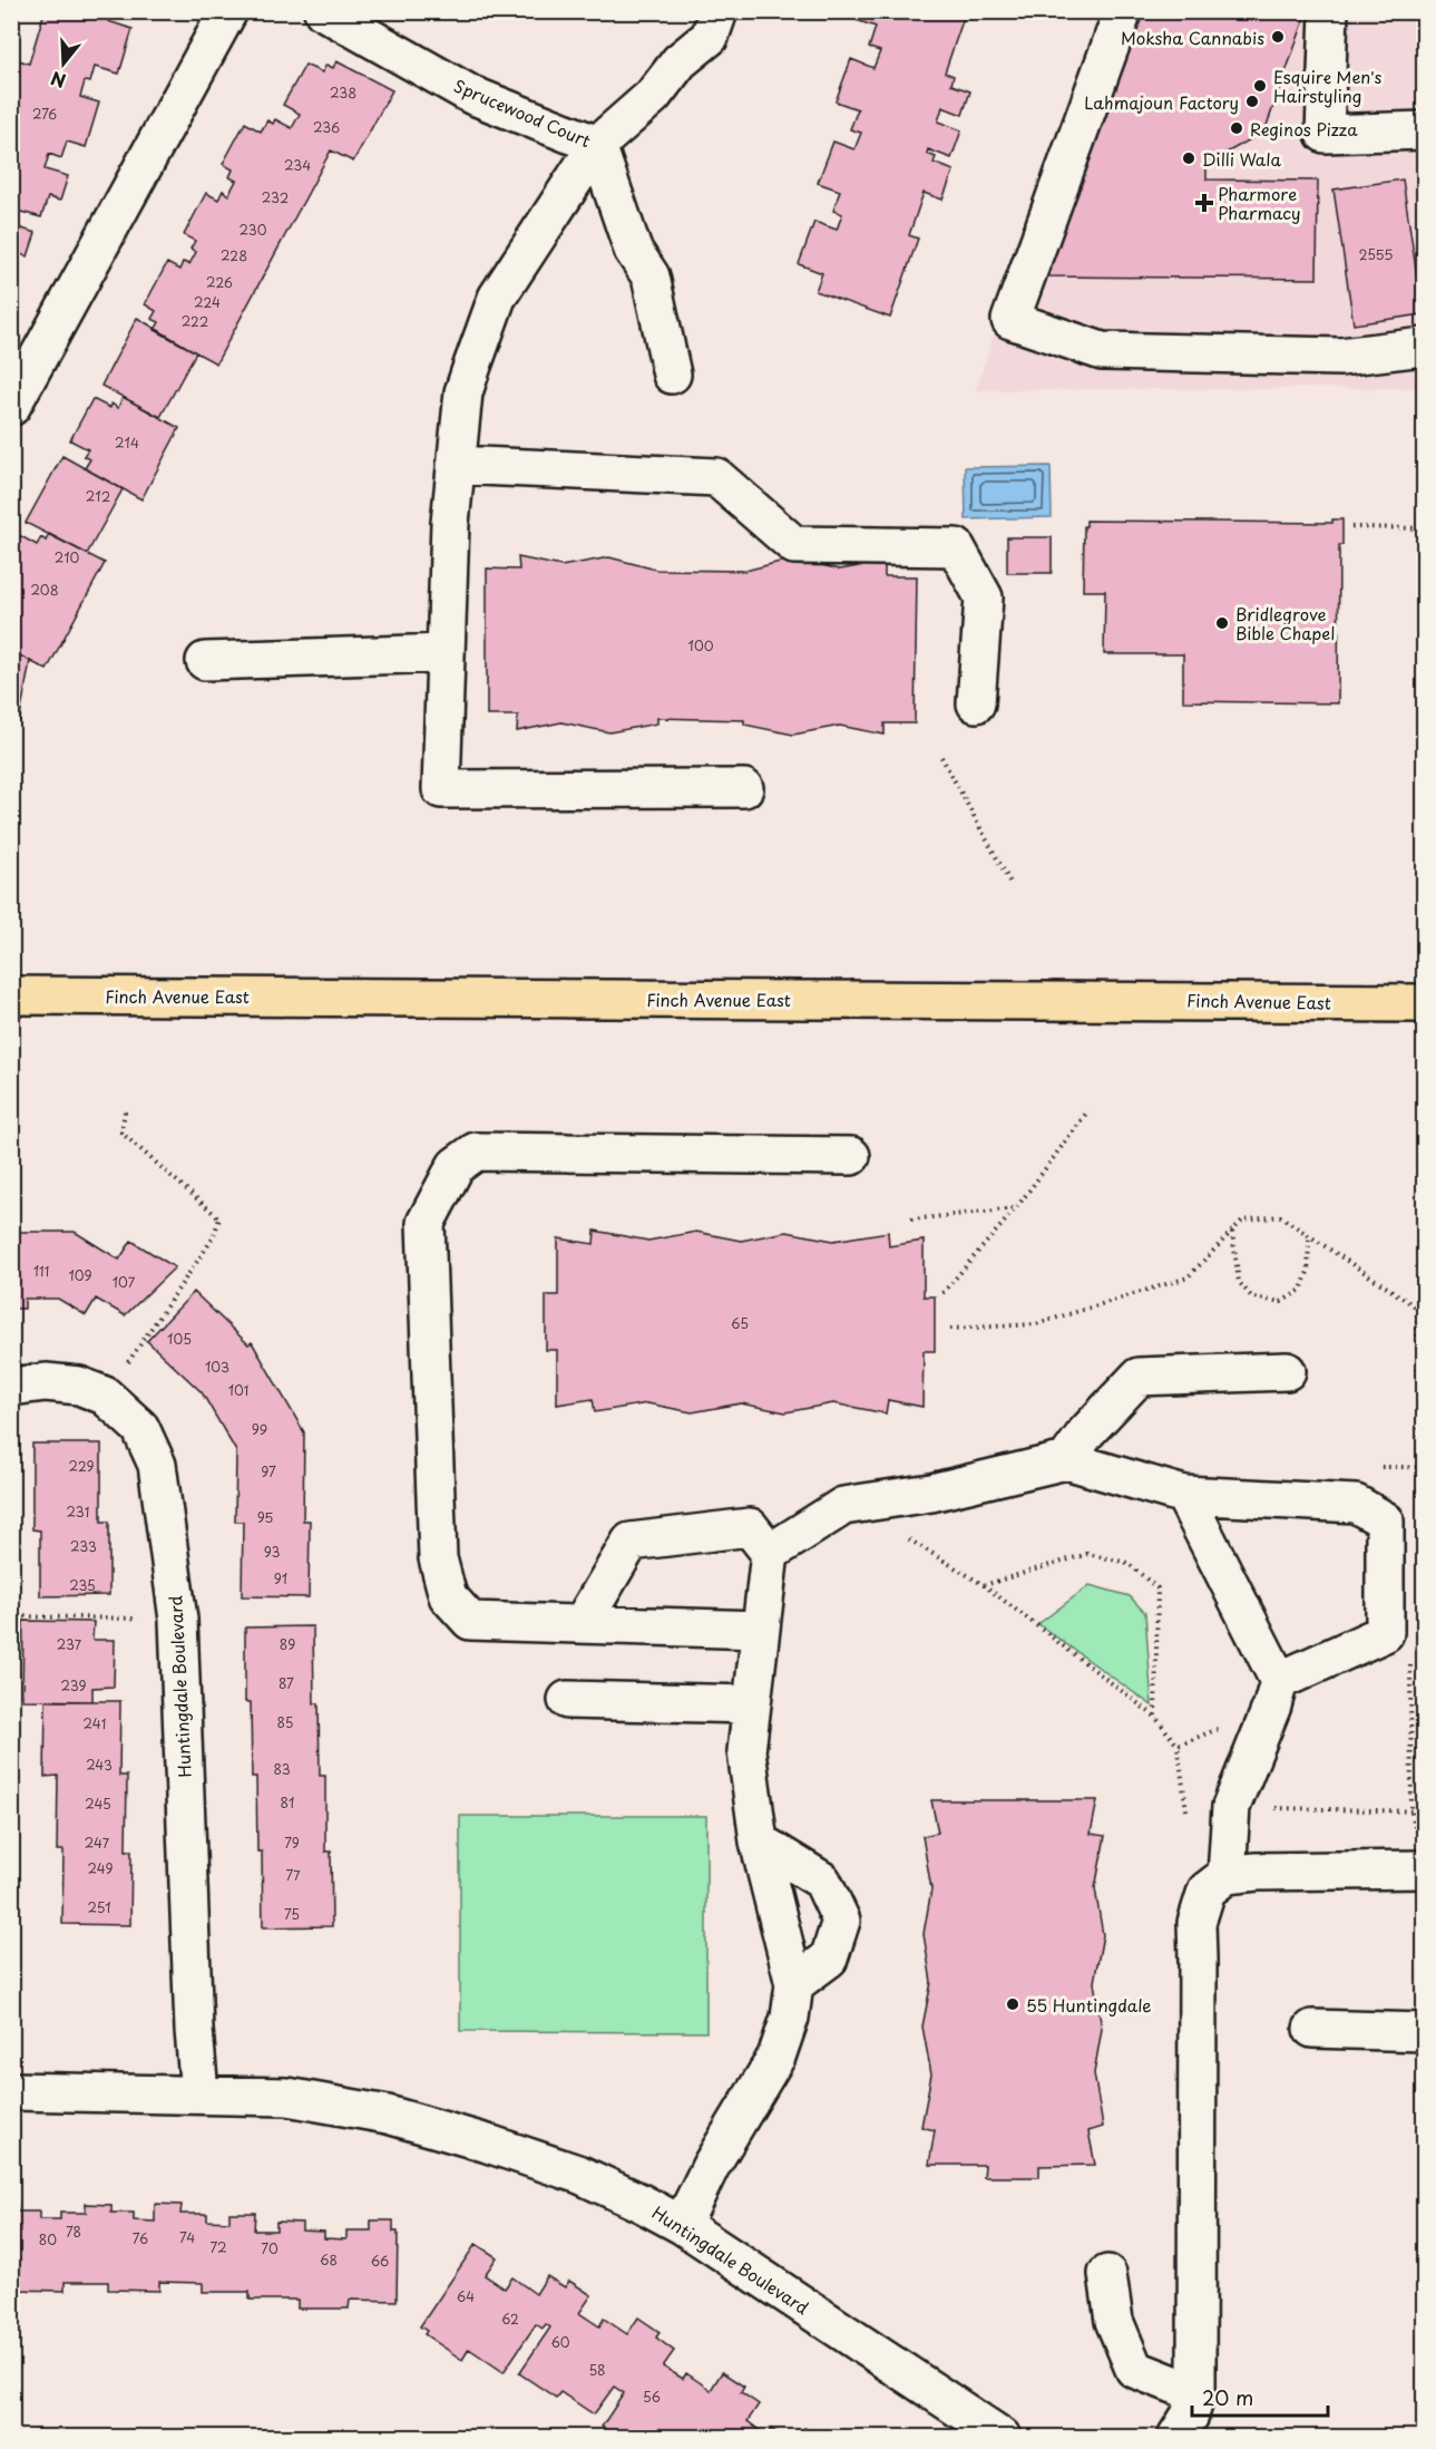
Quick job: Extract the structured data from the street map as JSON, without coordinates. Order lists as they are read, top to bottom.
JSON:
{
  "streets": {
    "main road": ["Finch Avenue East"],
    "street": ["Sprucewood Court", "Huntingdale Boulevard"]
  },
  "places": {
    "other": [
      "Moksha Cannabis",
      "Esquire Men's Hairstyling",
      "Lahmajoun Factory",
      "Reginos Pizza",
      "Dilli Wala",
      "Bridlegrove Bible Chapel",
      "55 Huntingdale"
    ],
    "health": ["Pharmore Pharmacy"]
  },
  "house_numbers": [
    "238",
    "276",
    "236",
    "234",
    "232",
    "230",
    "2555",
    "228",
    "226",
    "224",
    "222",
    "214",
    "212",
    "210",
    "208",
    "100",
    "111",
    "109",
    "107",
    "65",
    "105",
    "103",
    "101",
    "99",
    "229",
    "97",
    "231",
    "95",
    "233",
    "93",
    "91",
    "235",
    "237",
    "89",
    "87",
    "239",
    "85",
    "241",
    "243",
    "83",
    "81",
    "245",
    "247",
    "79",
    "249",
    "77",
    "251",
    "75",
    "78",
    "74",
    "76",
    "80",
    "72",
    "70",
    "68",
    "66",
    "64",
    "62",
    "60",
    "58",
    "56"
  ],
  "scale_bar": "20 m",
  "north": "bottom"
}
